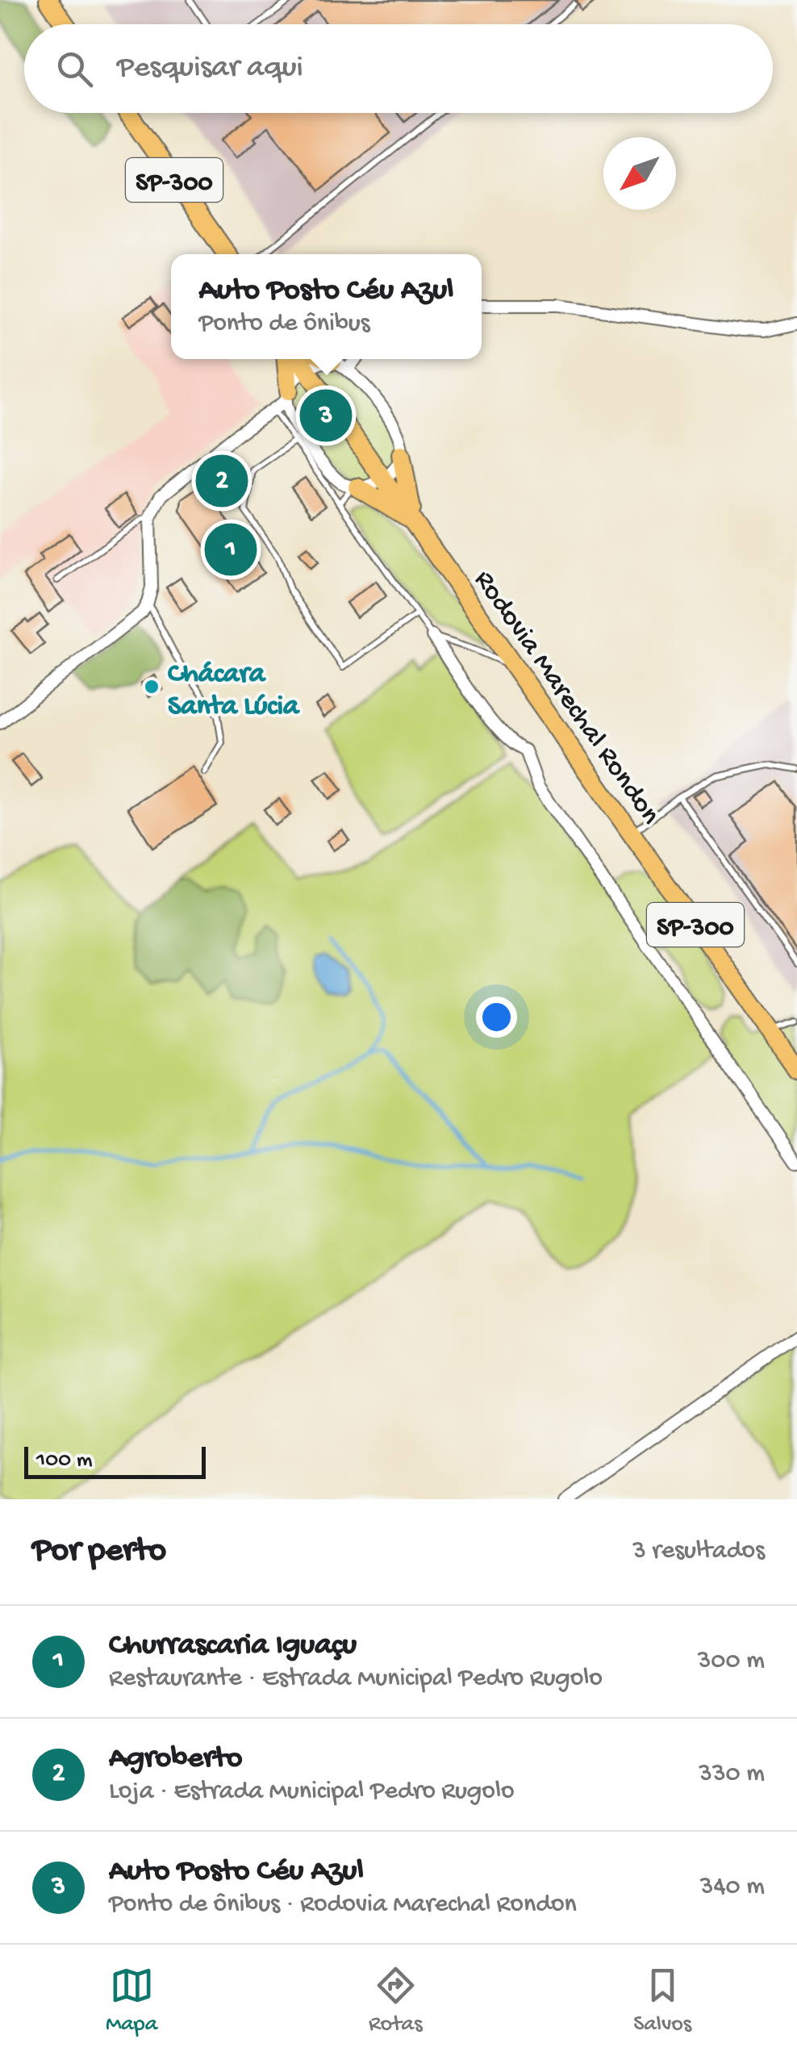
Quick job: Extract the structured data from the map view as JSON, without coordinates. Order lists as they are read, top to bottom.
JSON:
{
  "streets": {
    "main road": ["SP-300", "Rodovia Marechal Rondon"]
  },
  "places": ["Chácara Santa Lúcia"],
  "scale_bar": "100 m",
  "north": "bottom left",
  "page": {
    "search": "Pesquisar aqui",
    "popup": ["Auto Posto Céu Azul", "Ponto de ônibus"],
    "pins": ["3", "2", "1"],
    "scale": "100 m",
    "heading": ["Por perto", "3 resultados"],
    "list": [
      {
        "mark": "1",
        "name": "Churrascaria Iguaçu",
        "note": "Restaurante · Estrada Municipal Pedro Rugolo",
        "value": "300 m"
      },
      {
        "mark": "2",
        "name": "Agroberto",
        "note": "Loja · Estrada Municipal Pedro Rugolo",
        "value": "330 m"
      },
      {
        "mark": "3",
        "name": "Auto Posto Céu Azul",
        "note": "Ponto de ônibus · Rodovia Marechal Rondon",
        "value": "340 m"
      }
    ],
    "nav": ["Mapa", "Rotas", "Salvos"]
  }
}
